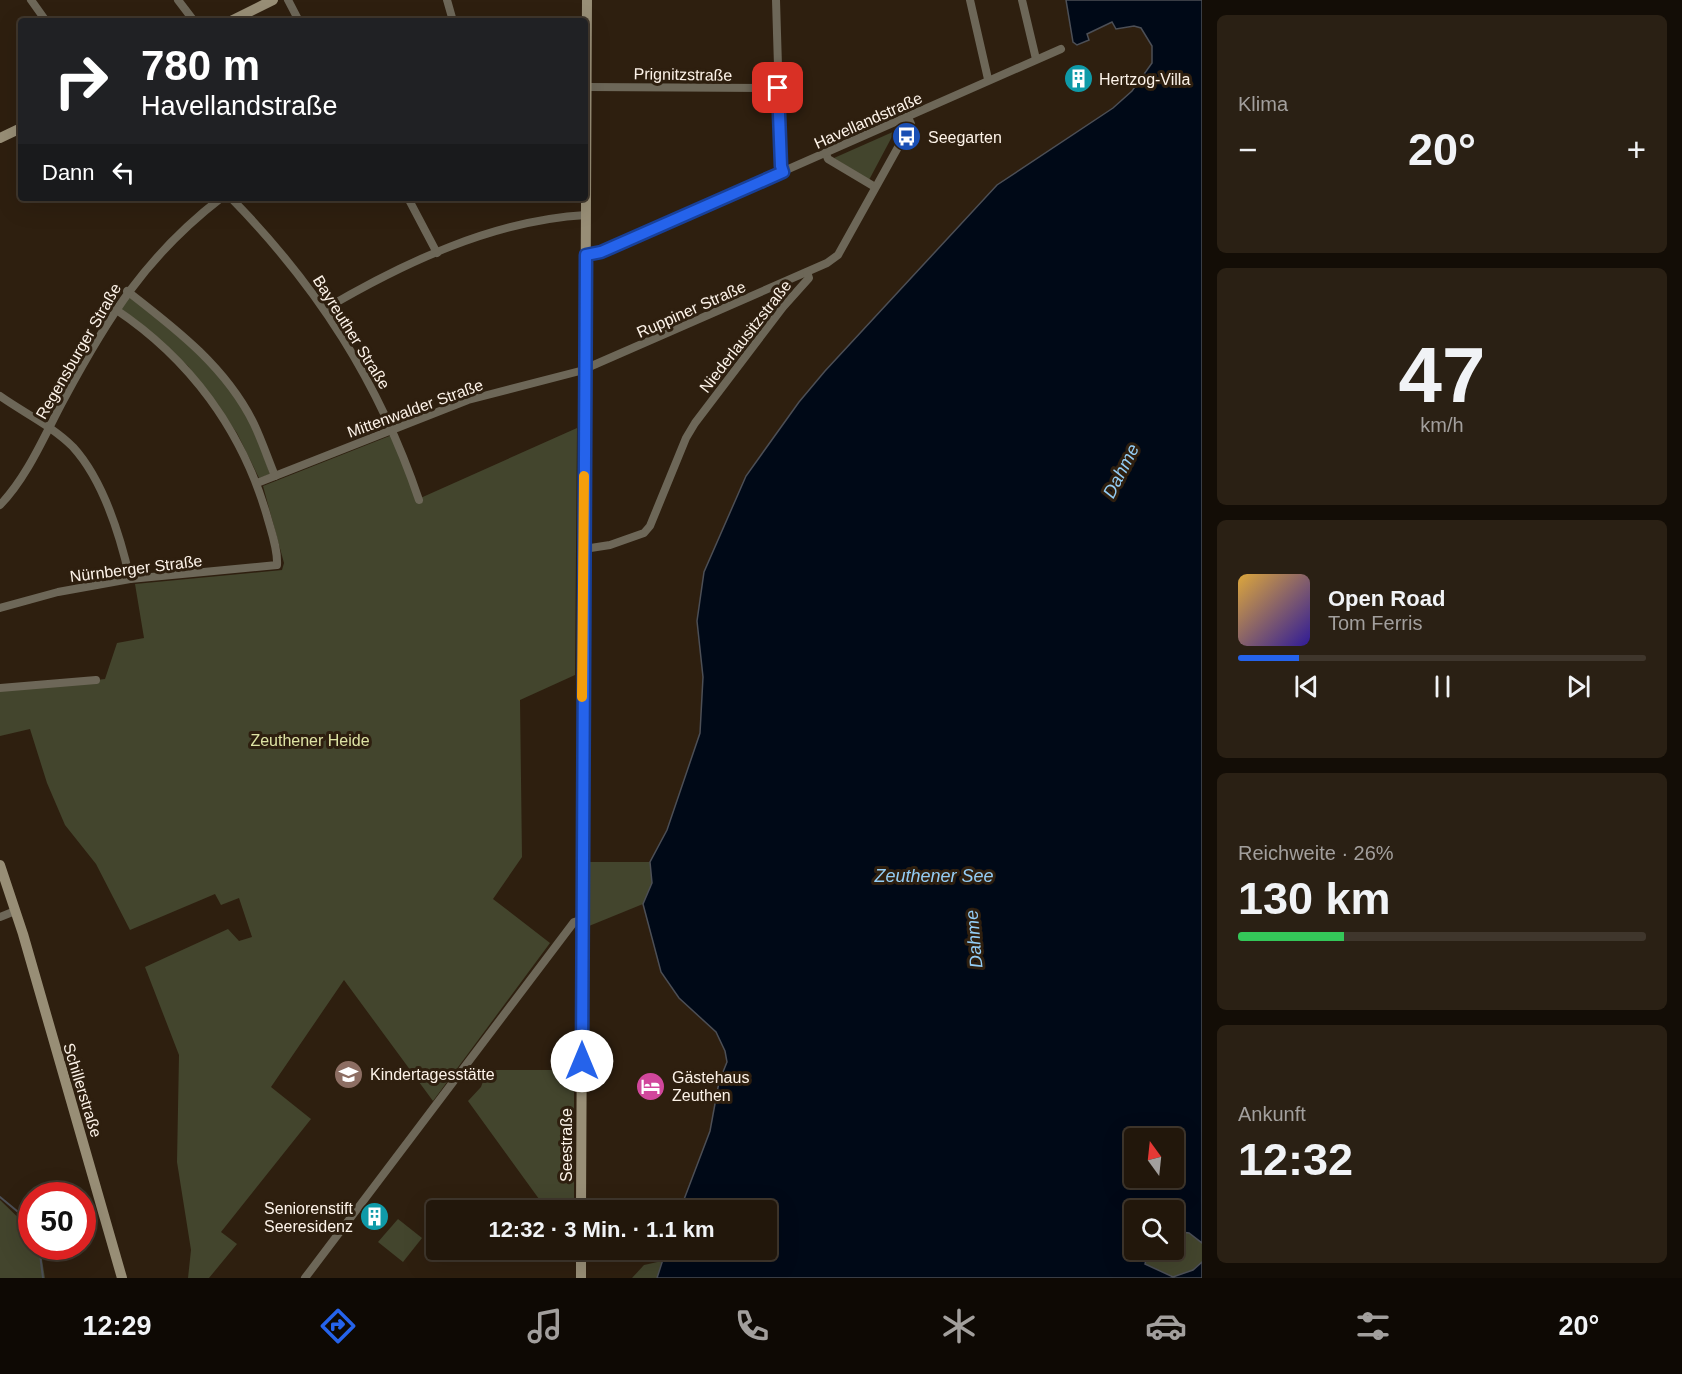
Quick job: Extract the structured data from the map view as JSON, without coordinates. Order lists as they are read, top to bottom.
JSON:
{
  "streets": {
    "main road": ["Schillerstraße", "Seestraße"],
    "street": [
      "Prignitzstraße",
      "Havellandstraße",
      "Ruppiner Straße",
      "Bayreuther Straße",
      "Niederlausitzstraße",
      "Regensburger Straße",
      "Mittenwalder Straße",
      "Nürnberger Straße"
    ]
  },
  "crossings": [
    ["Havellandstraße", "Niederlausitzstraße"],
    ["Havellandstraße", "Seestraße"],
    ["Ruppiner Straße", "Niederlausitzstraße"],
    ["Ruppiner Straße", "Mittenwalder Straße"],
    ["Ruppiner Straße", "Seestraße"],
    ["Bayreuther Straße", "Mittenwalder Straße"],
    ["Niederlausitzstraße", "Seestraße"],
    ["Mittenwalder Straße", "Nürnberger Straße"],
    ["Mittenwalder Straße", "Seestraße"]
  ],
  "water": ["Dahme", "Zeuthener See"],
  "parks": ["Zeuthener Heide"],
  "places": {
    "building": ["Hertzog-Villa", "Seniorenstift Seeresidenz"],
    "bus stop": ["Seegarten"],
    "school or university": ["Kindertagesstätte"],
    "hotel": ["Gästehaus Zeuthen"]
  },
  "north": "top",
  "page": {
    "tile": [
      "Klima",
      ["47", "km/h"],
      ["Reichweite · 26%", "130 km"],
      ["Ankunft", "12:32"]
    ],
    "turn": ["780 m", "Havellandstraße"],
    "heat": ["−", "20°", "+"],
    "then": "Dann",
    "song": ["Open Road", "Tom Ferris"],
    "limit": "50",
    "trip": "12:32 · 3 Min. · 1.1 km",
    "tabs": ["12:29", "20°"]
  }
}
